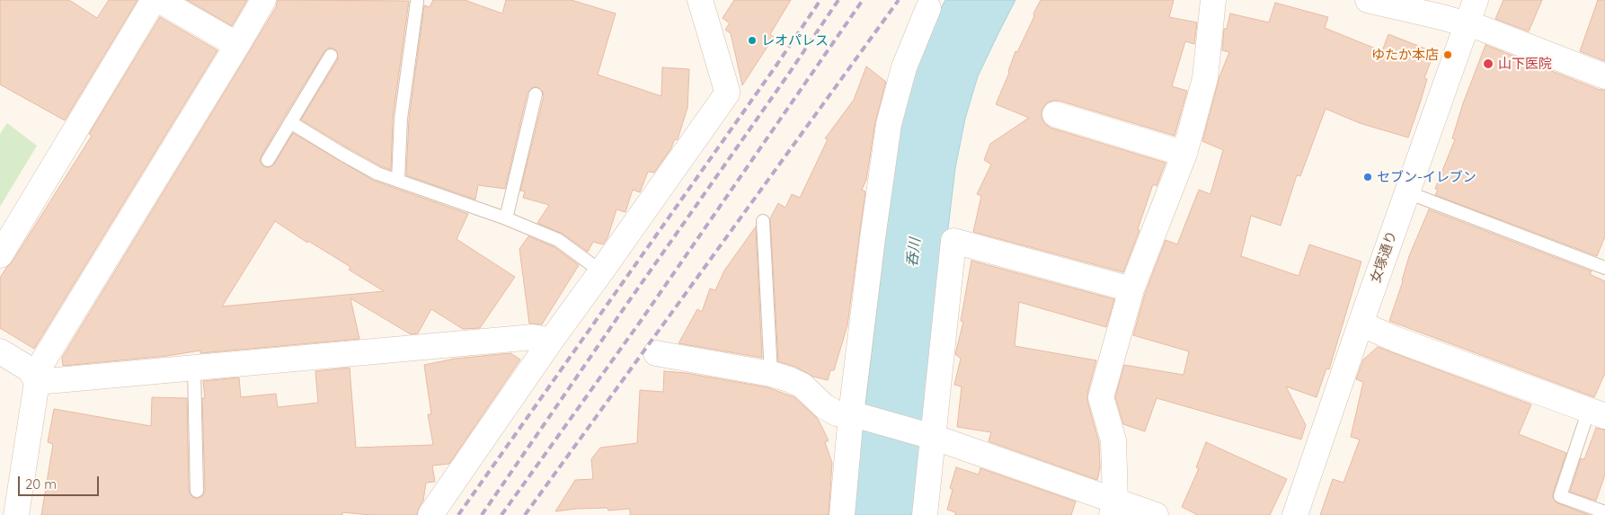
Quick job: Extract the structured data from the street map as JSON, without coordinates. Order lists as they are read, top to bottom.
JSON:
{
  "streets": {
    "street": ["女塚通り"]
  },
  "water": ["呑川"],
  "places": [
    "レオパレス",
    "ゆたか本店",
    "山下医院",
    "セブン-イレブン"
  ],
  "scale_bar": "20 m"
}
